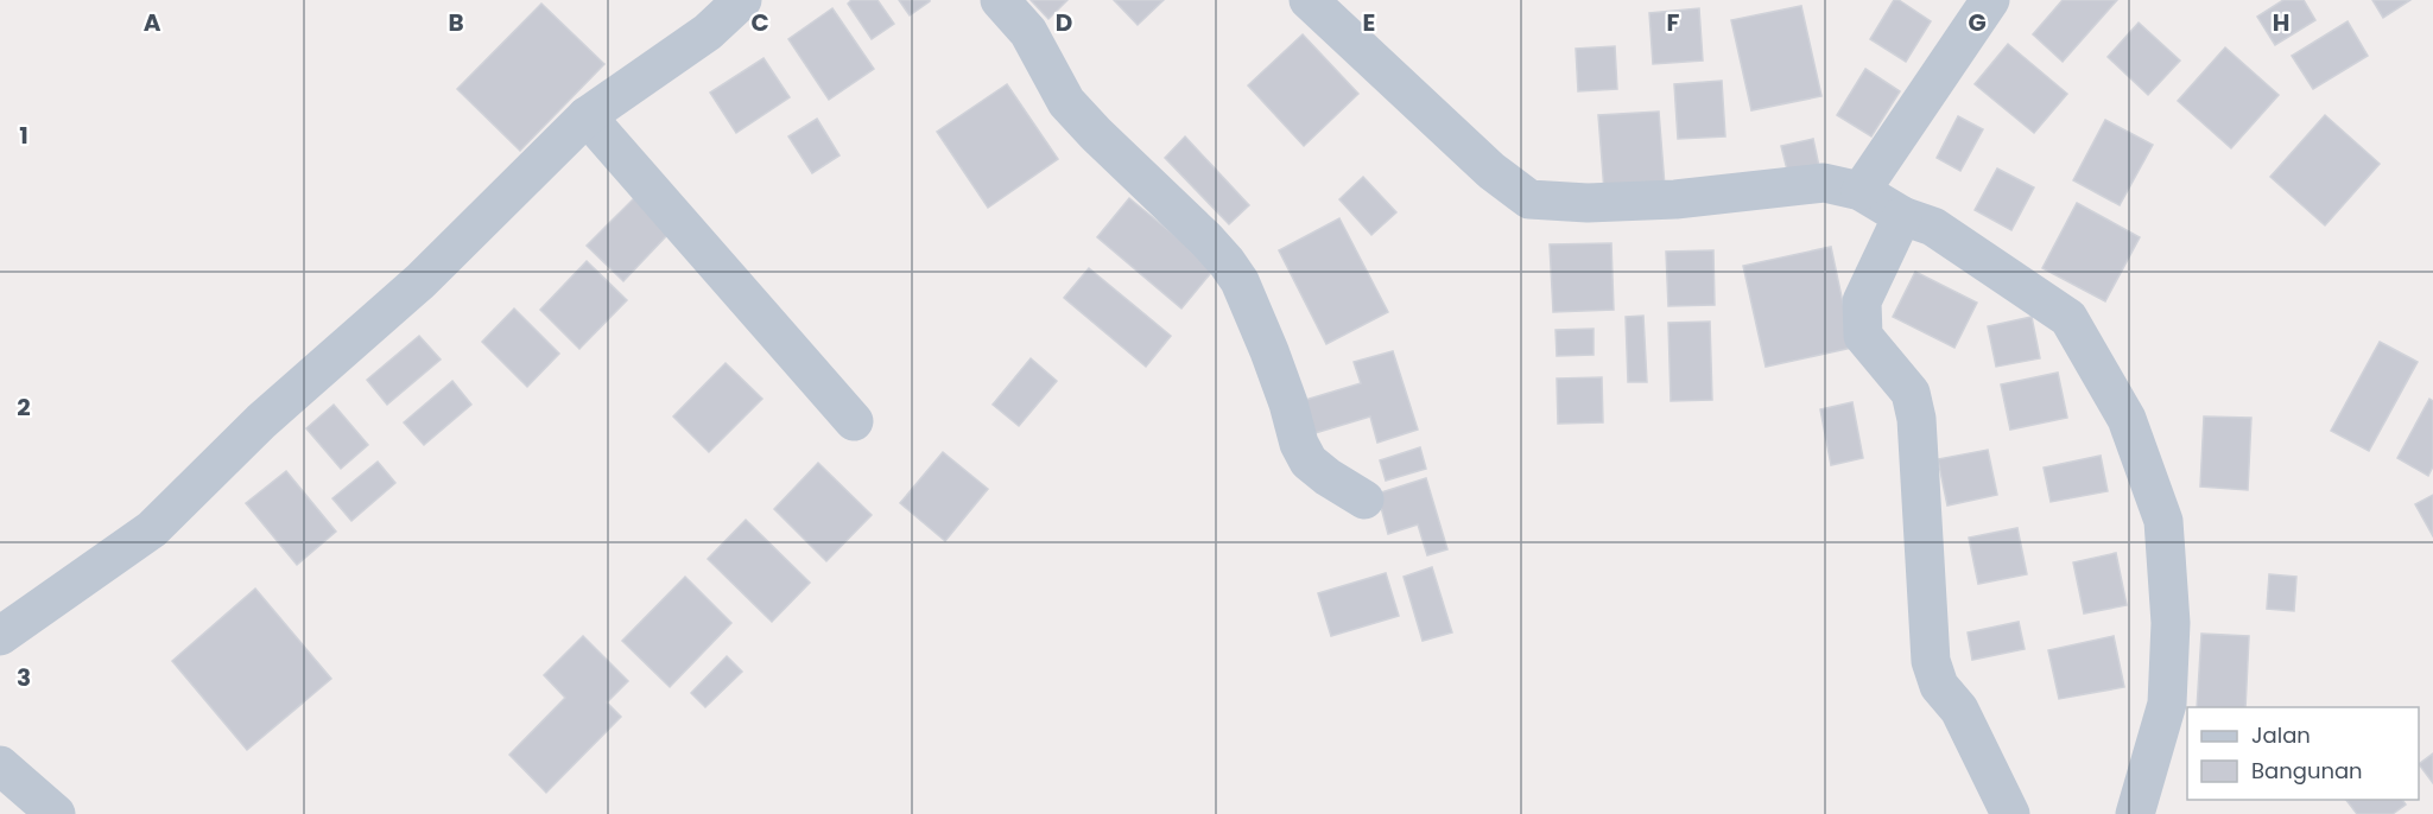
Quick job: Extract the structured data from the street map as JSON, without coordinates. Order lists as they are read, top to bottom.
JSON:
{
  "legend": ["Jalan", "Bangunan"],
  "grid": {
    "columns": [
      "A",
      "B",
      "C",
      "D",
      "E",
      "F",
      "G",
      "H"
    ],
    "rows": ["1", "2", "3"]
  }
}
